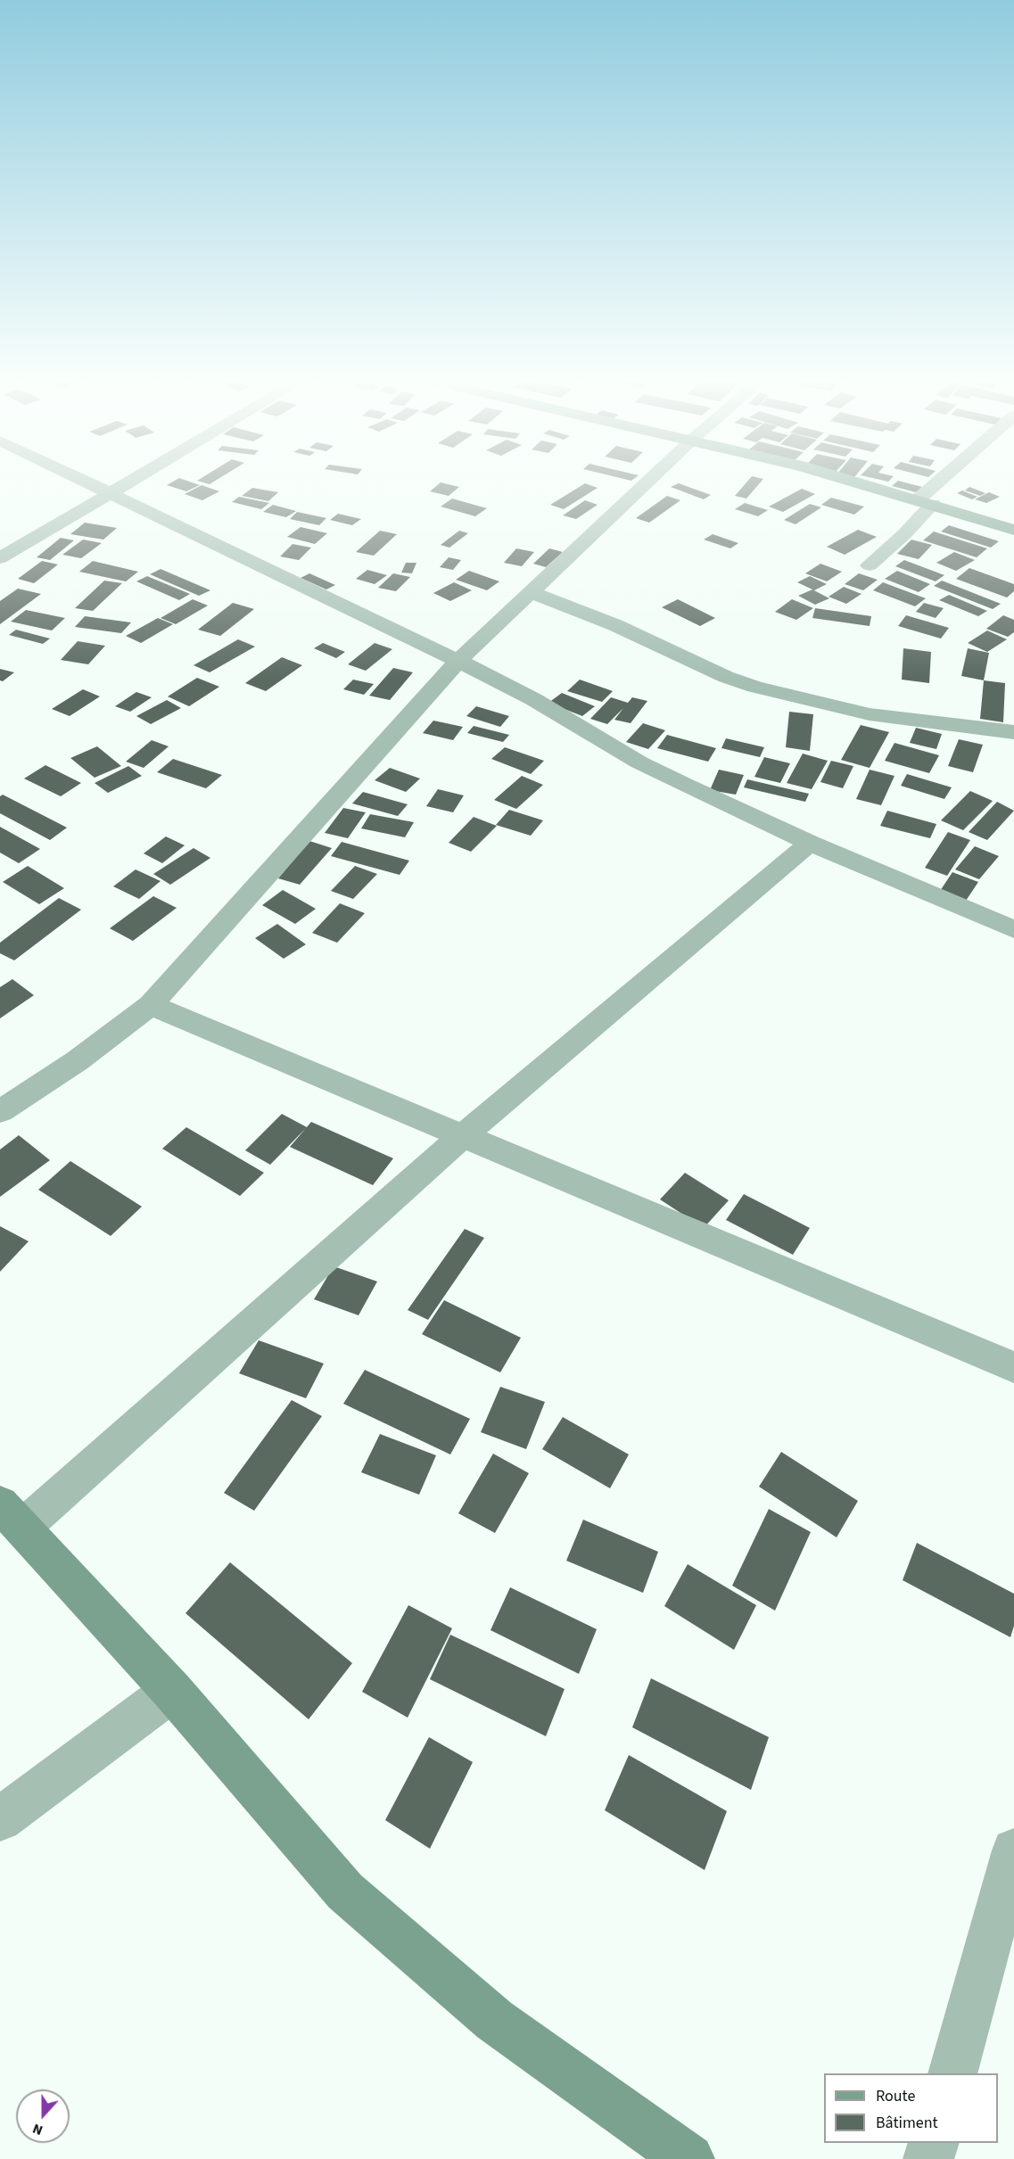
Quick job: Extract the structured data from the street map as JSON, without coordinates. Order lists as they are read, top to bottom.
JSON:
{
  "legend": ["Route", "Bâtiment"],
  "north": "bottom"
}
